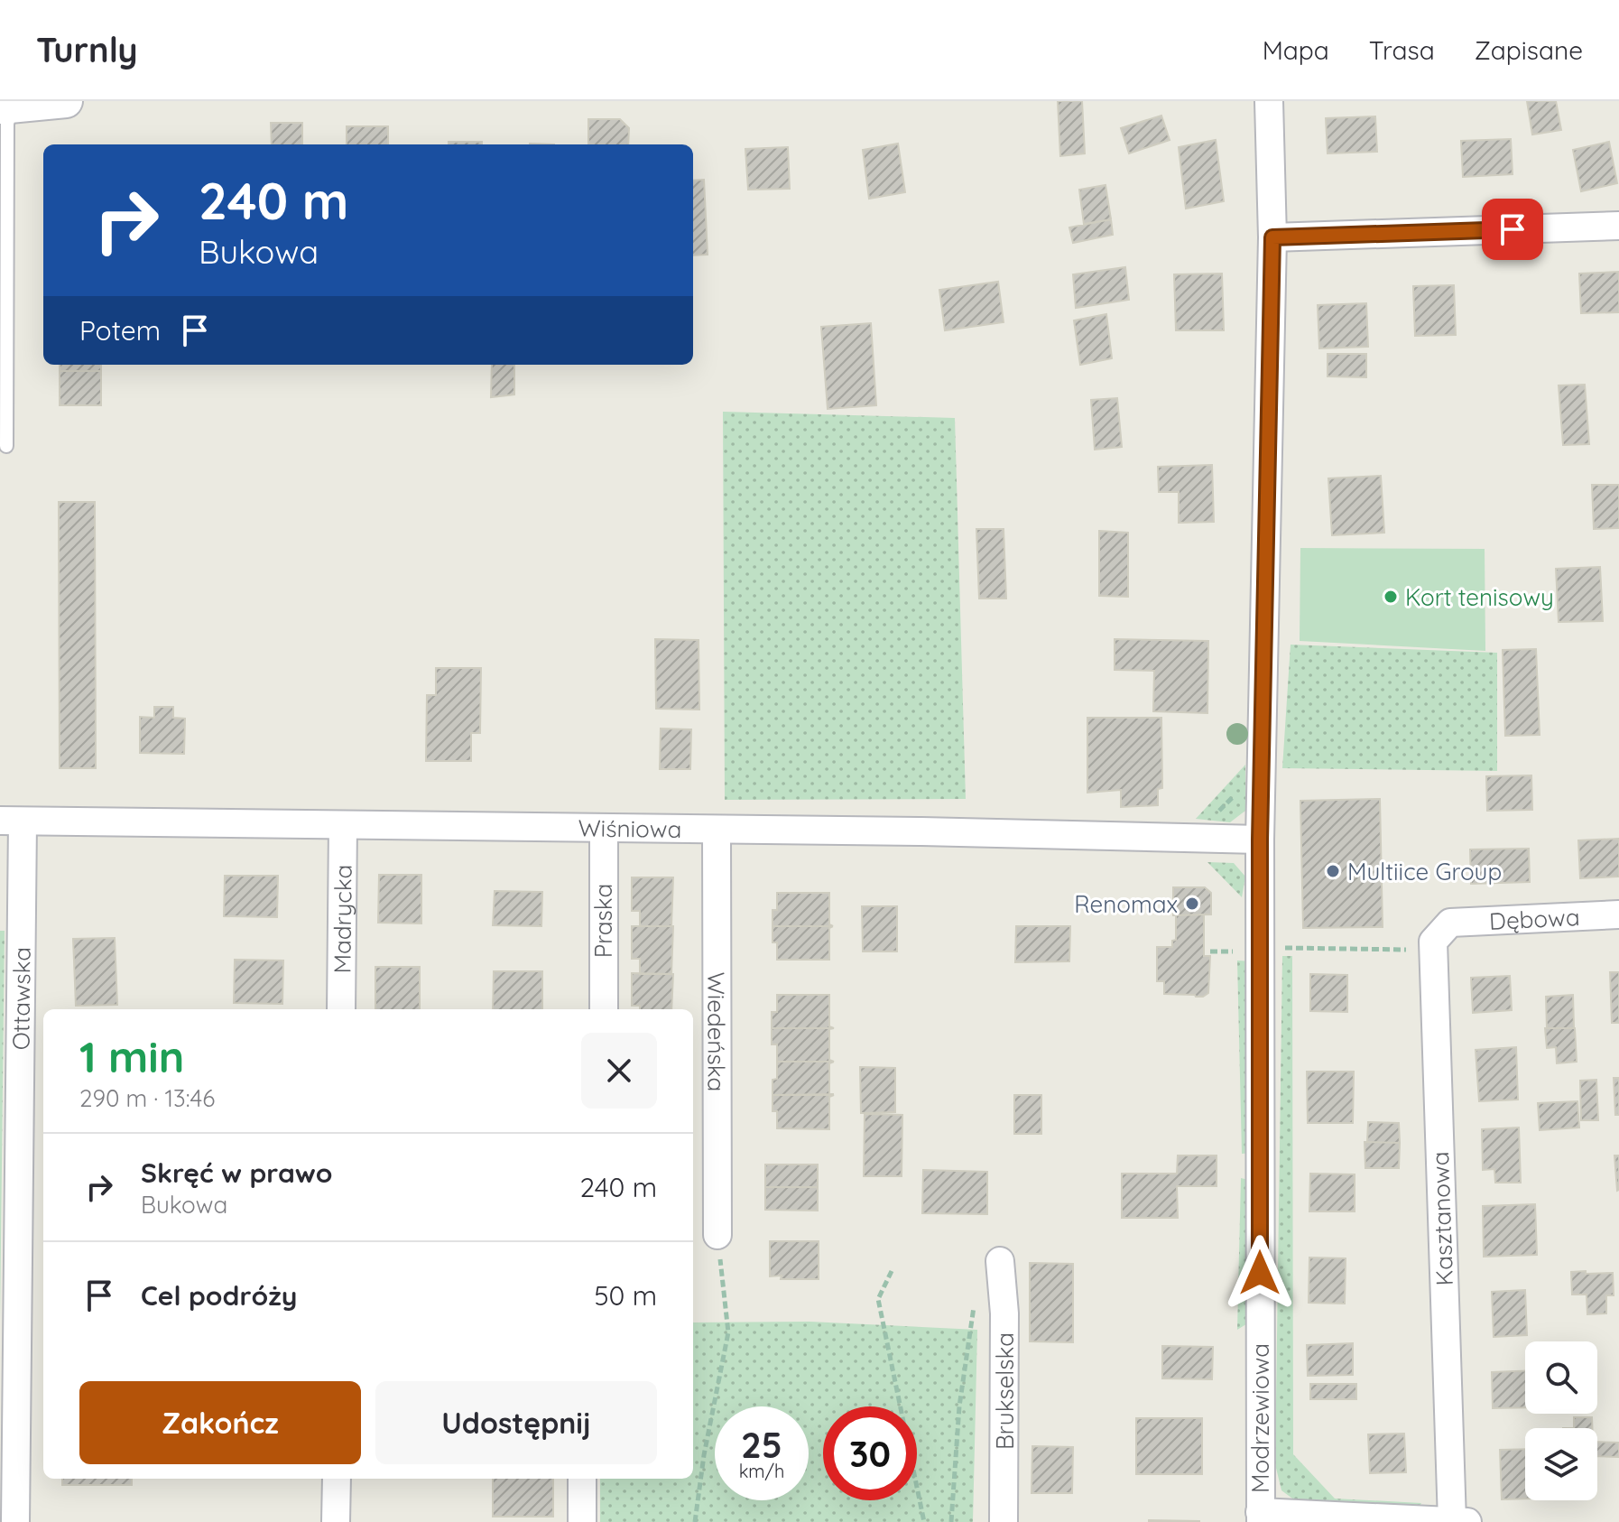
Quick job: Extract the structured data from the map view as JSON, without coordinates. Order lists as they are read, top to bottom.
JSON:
{
  "streets": {
    "street": [
      "Wiśniowa",
      "Madrycka",
      "Dębowa",
      "Praska",
      "Ottawska",
      "Wiedeńska",
      "Kasztanowa",
      "Brukselska",
      "Modrzewiowa"
    ]
  },
  "crossings": [
    ["Wiśniowa", "Madrycka"],
    ["Wiśniowa", "Praska"],
    ["Wiśniowa", "Ottawska"],
    ["Wiśniowa", "Wiedeńska"],
    ["Wiśniowa", "Modrzewiowa"],
    ["Dębowa", "Kasztanowa"]
  ],
  "places": ["Kort tenisowy", "Multiice Group", "Renomax"],
  "page": {
    "header": "Turnly",
    "nav": ["Mapa", "Trasa", "Zapisane"],
    "turn": ["240 m", "Bukowa"],
    "then": "Potem",
    "heading": ["1 min", "290 m · 13:46"],
    "list": [
      {
        "name": "Skręć w prawo",
        "note": "Bukowa",
        "value": "240 m"
      },
      {
        "name": "Cel podróży",
        "value": "50 m"
      }
    ],
    "buttons": ["Zakończ", "Udostępnij"],
    "speed": "25 km/h",
    "limit": "30"
  }
}
